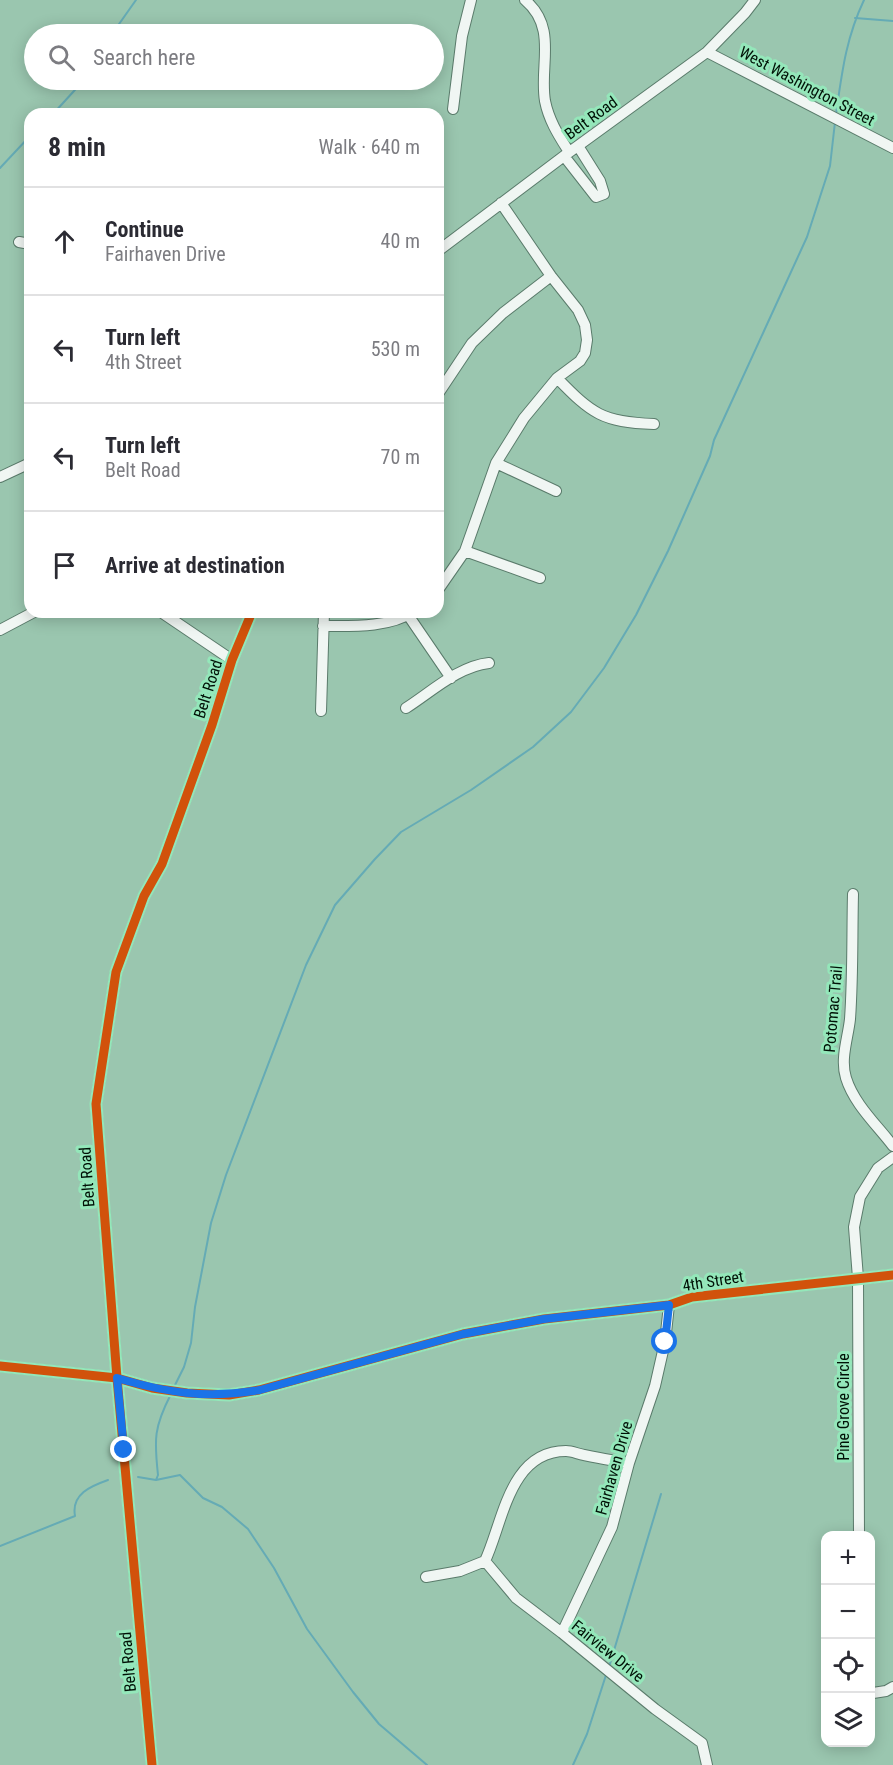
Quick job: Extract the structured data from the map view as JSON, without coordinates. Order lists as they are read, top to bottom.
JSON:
{
  "streets": {
    "street": [
      "West Washington Street",
      "Belt Road",
      "Potomac Trail",
      "4th Street",
      "Pine Grove Circle",
      "Fairhaven Drive",
      "Fairview Drive"
    ]
  },
  "crossings": [
    ["West Washington Street", "Belt Road"],
    ["Belt Road", "4th Street"],
    ["4th Street", "Pine Grove Circle"],
    ["4th Street", "Fairhaven Drive"],
    ["Fairhaven Drive", "Fairview Drive"]
  ],
  "page": {
    "search": "Search here",
    "heading": ["8 min", "Walk · 640 m"],
    "list": [
      ["Continue", "Fairhaven Drive", "40 m"],
      ["Turn left", "4th Street", "530 m"],
      ["Turn left", "Belt Road", "70 m"],
      "Arrive at destination"
    ],
    "map_buttons": ["+", "−"]
  }
}
